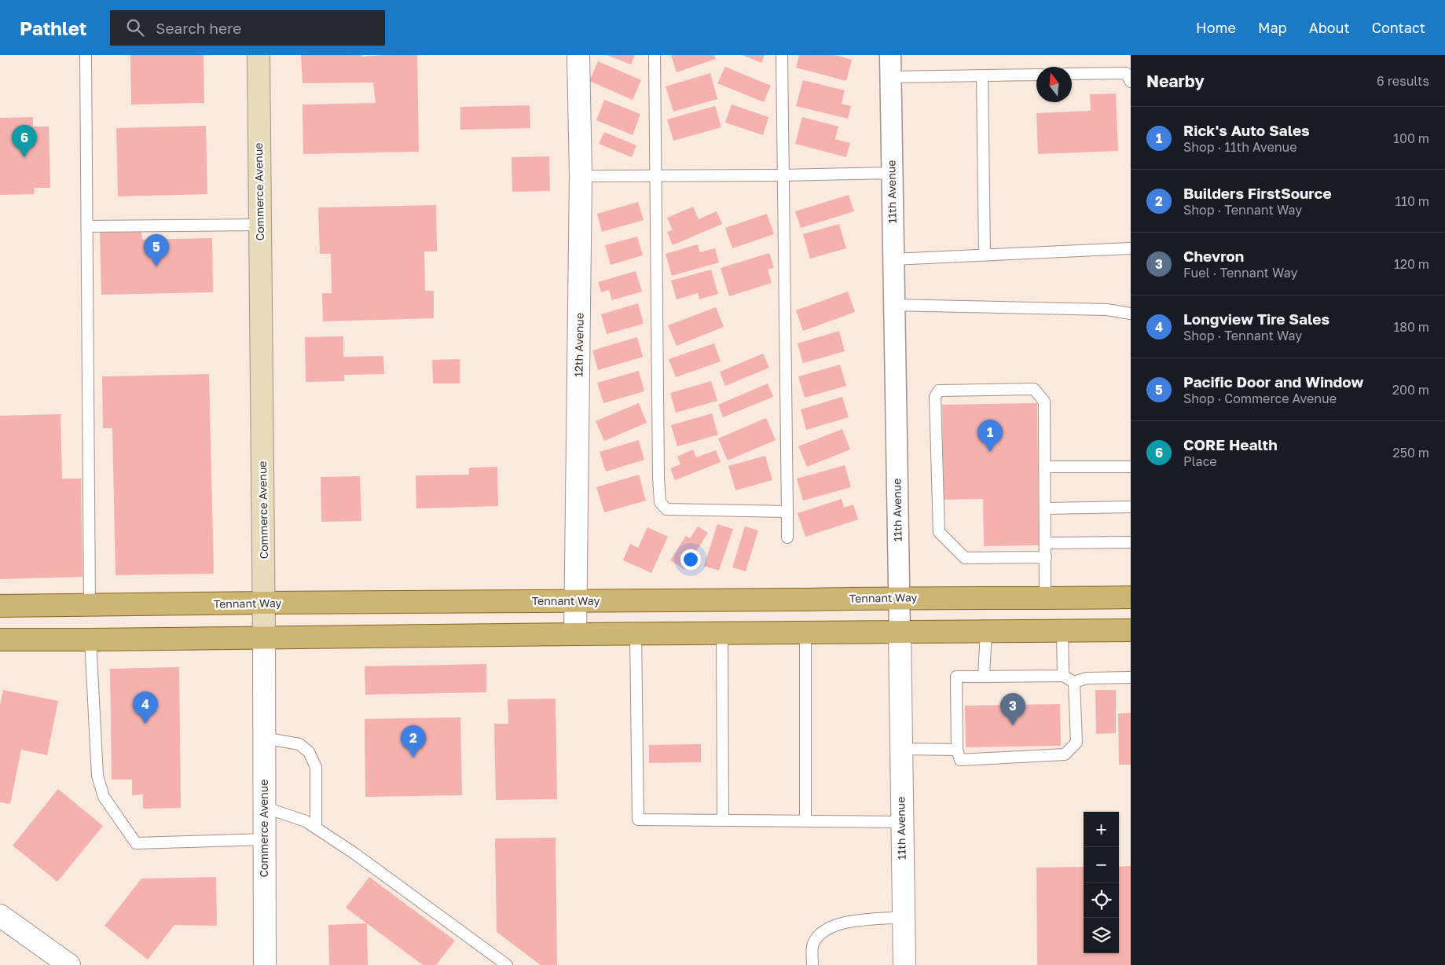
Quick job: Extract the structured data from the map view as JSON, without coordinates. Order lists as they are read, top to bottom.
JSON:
{
  "streets": {
    "main road": ["Commerce Avenue", "Tennant Way"],
    "street": ["11th Avenue", "12th Avenue"]
  },
  "crossings": [
    ["Commerce Avenue", "Tennant Way"],
    ["11th Avenue", "Tennant Way"],
    ["12th Avenue", "Tennant Way"]
  ],
  "north": "top",
  "page": {
    "header": "Pathlet",
    "search": "Search here",
    "nav": [
      "Home",
      "Map",
      "About",
      "Contact"
    ],
    "heading": ["Nearby", "6 results"],
    "list": [
      {
        "mark": "1",
        "name": "Rick's Auto Sales",
        "note": "Shop · 11th Avenue",
        "value": "100 m"
      },
      {
        "mark": "2",
        "name": "Builders FirstSource",
        "note": "Shop · Tennant Way",
        "value": "110 m"
      },
      {
        "mark": "3",
        "name": "Chevron",
        "note": "Fuel · Tennant Way",
        "value": "120 m"
      },
      {
        "mark": "4",
        "name": "Longview Tire Sales",
        "note": "Shop · Tennant Way",
        "value": "180 m"
      },
      {
        "mark": "5",
        "name": "Pacific Door and Window",
        "note": "Shop · Commerce Avenue",
        "value": "200 m"
      },
      {
        "mark": "6",
        "name": "CORE Health",
        "note": "Place",
        "value": "250 m"
      }
    ],
    "pins": [
      "6",
      "5",
      "1",
      "4",
      "3",
      "2"
    ],
    "map_buttons": ["+", "−"]
  }
}
